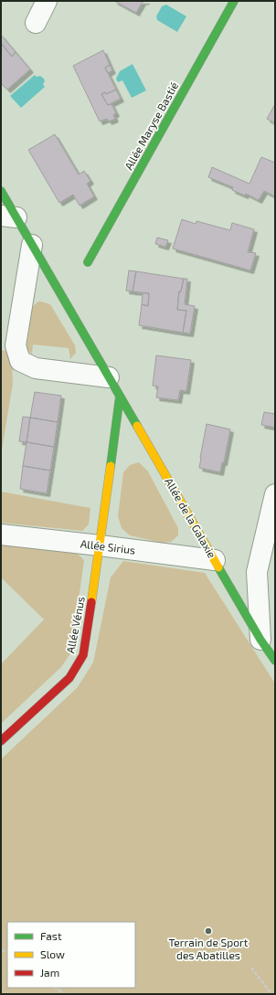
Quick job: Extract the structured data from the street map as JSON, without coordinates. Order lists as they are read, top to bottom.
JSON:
{
  "streets": {
    "street": [
      "Allée Maryse Bastié",
      "Allée de la Galaxie",
      "Allée Sirius",
      "Allée Vénus"
    ]
  },
  "crossings": [
    ["Allée de la Galaxie", "Allée Sirius"],
    ["Allée Sirius", "Allée Vénus"]
  ],
  "places": ["Terrain de Sport des Abatilles"],
  "legend": ["Fast", "Slow", "Jam"]
}
